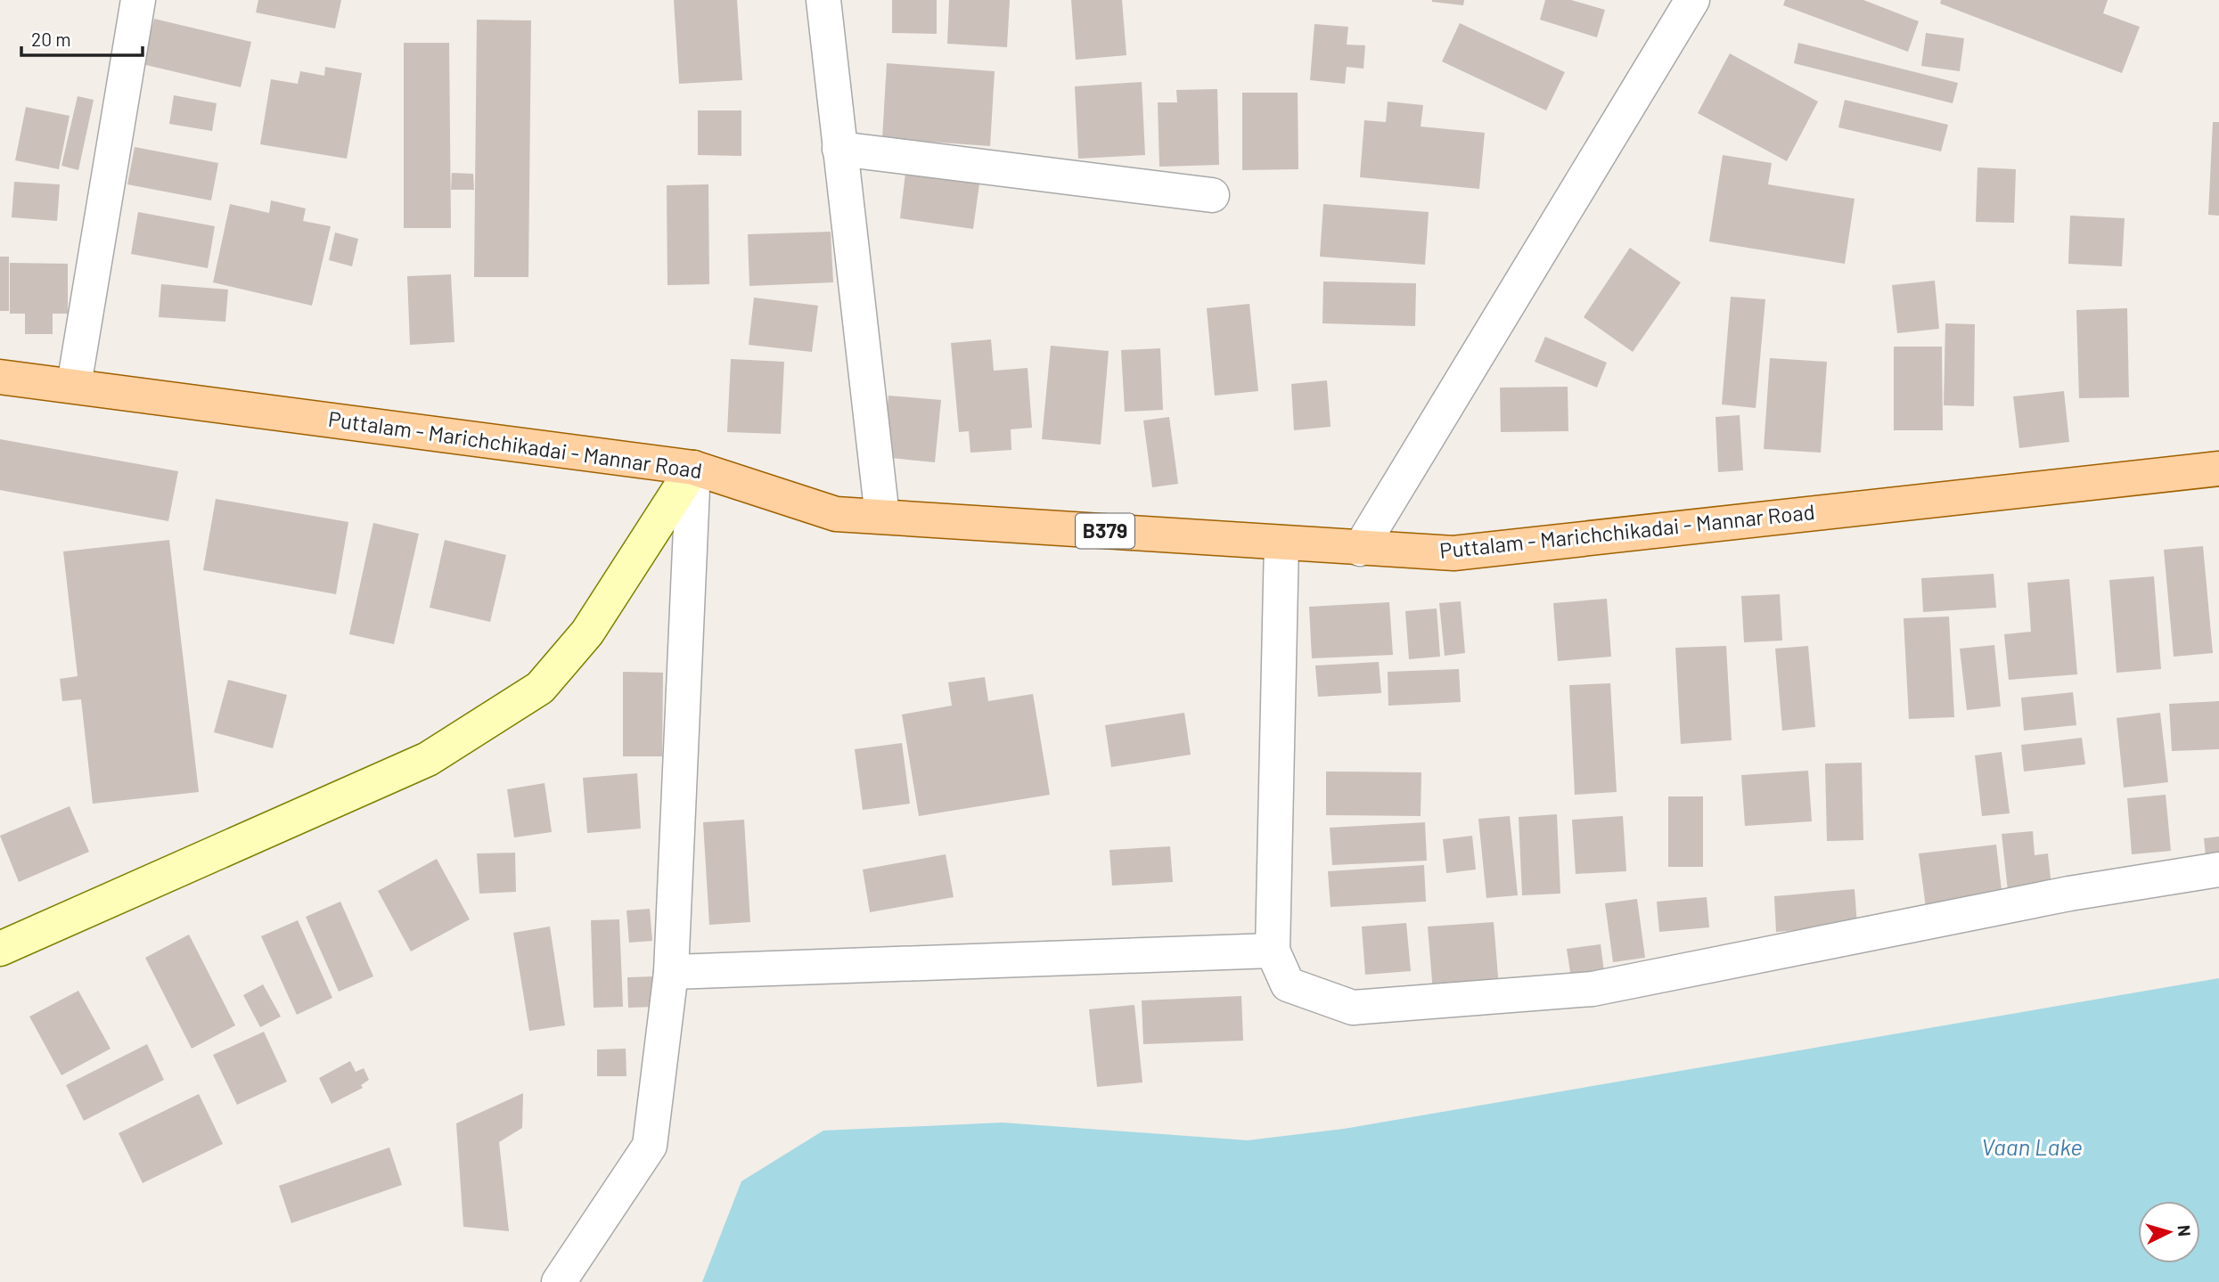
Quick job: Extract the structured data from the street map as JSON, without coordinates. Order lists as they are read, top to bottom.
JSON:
{
  "streets": {
    "main road": ["Puttalam - Marichchikadai - Mannar Road", "B379"]
  },
  "water": ["Vaan Lake"],
  "scale_bar": "20 m",
  "north": "right"
}
